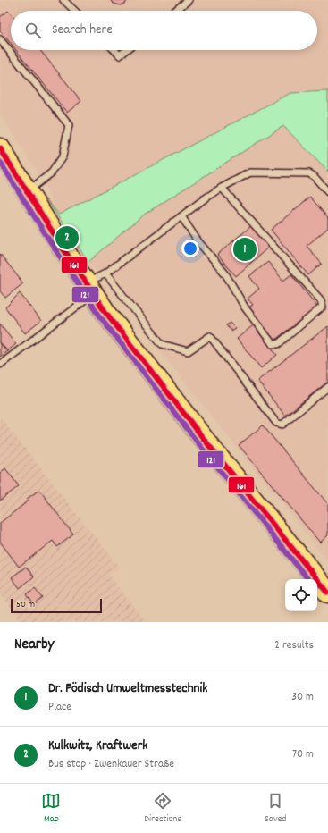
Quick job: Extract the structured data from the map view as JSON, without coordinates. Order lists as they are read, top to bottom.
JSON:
{
  "lines": ["transit line 161", "transit line 121"],
  "scale_bar": "50 m",
  "page": {
    "search": "Search here",
    "pins": ["2", "1"],
    "scale": "50 m",
    "heading": ["Nearby", "2 results"],
    "list": [
      {
        "mark": "1",
        "name": "Dr. Födisch Umweltmesstechnik",
        "note": "Place",
        "value": "30 m"
      },
      {
        "mark": "2",
        "name": "Kulkwitz, Kraftwerk",
        "note": "Bus stop · Zwenkauer Straße",
        "value": "70 m"
      }
    ],
    "nav": ["Map", "Directions", "Saved"]
  }
}
